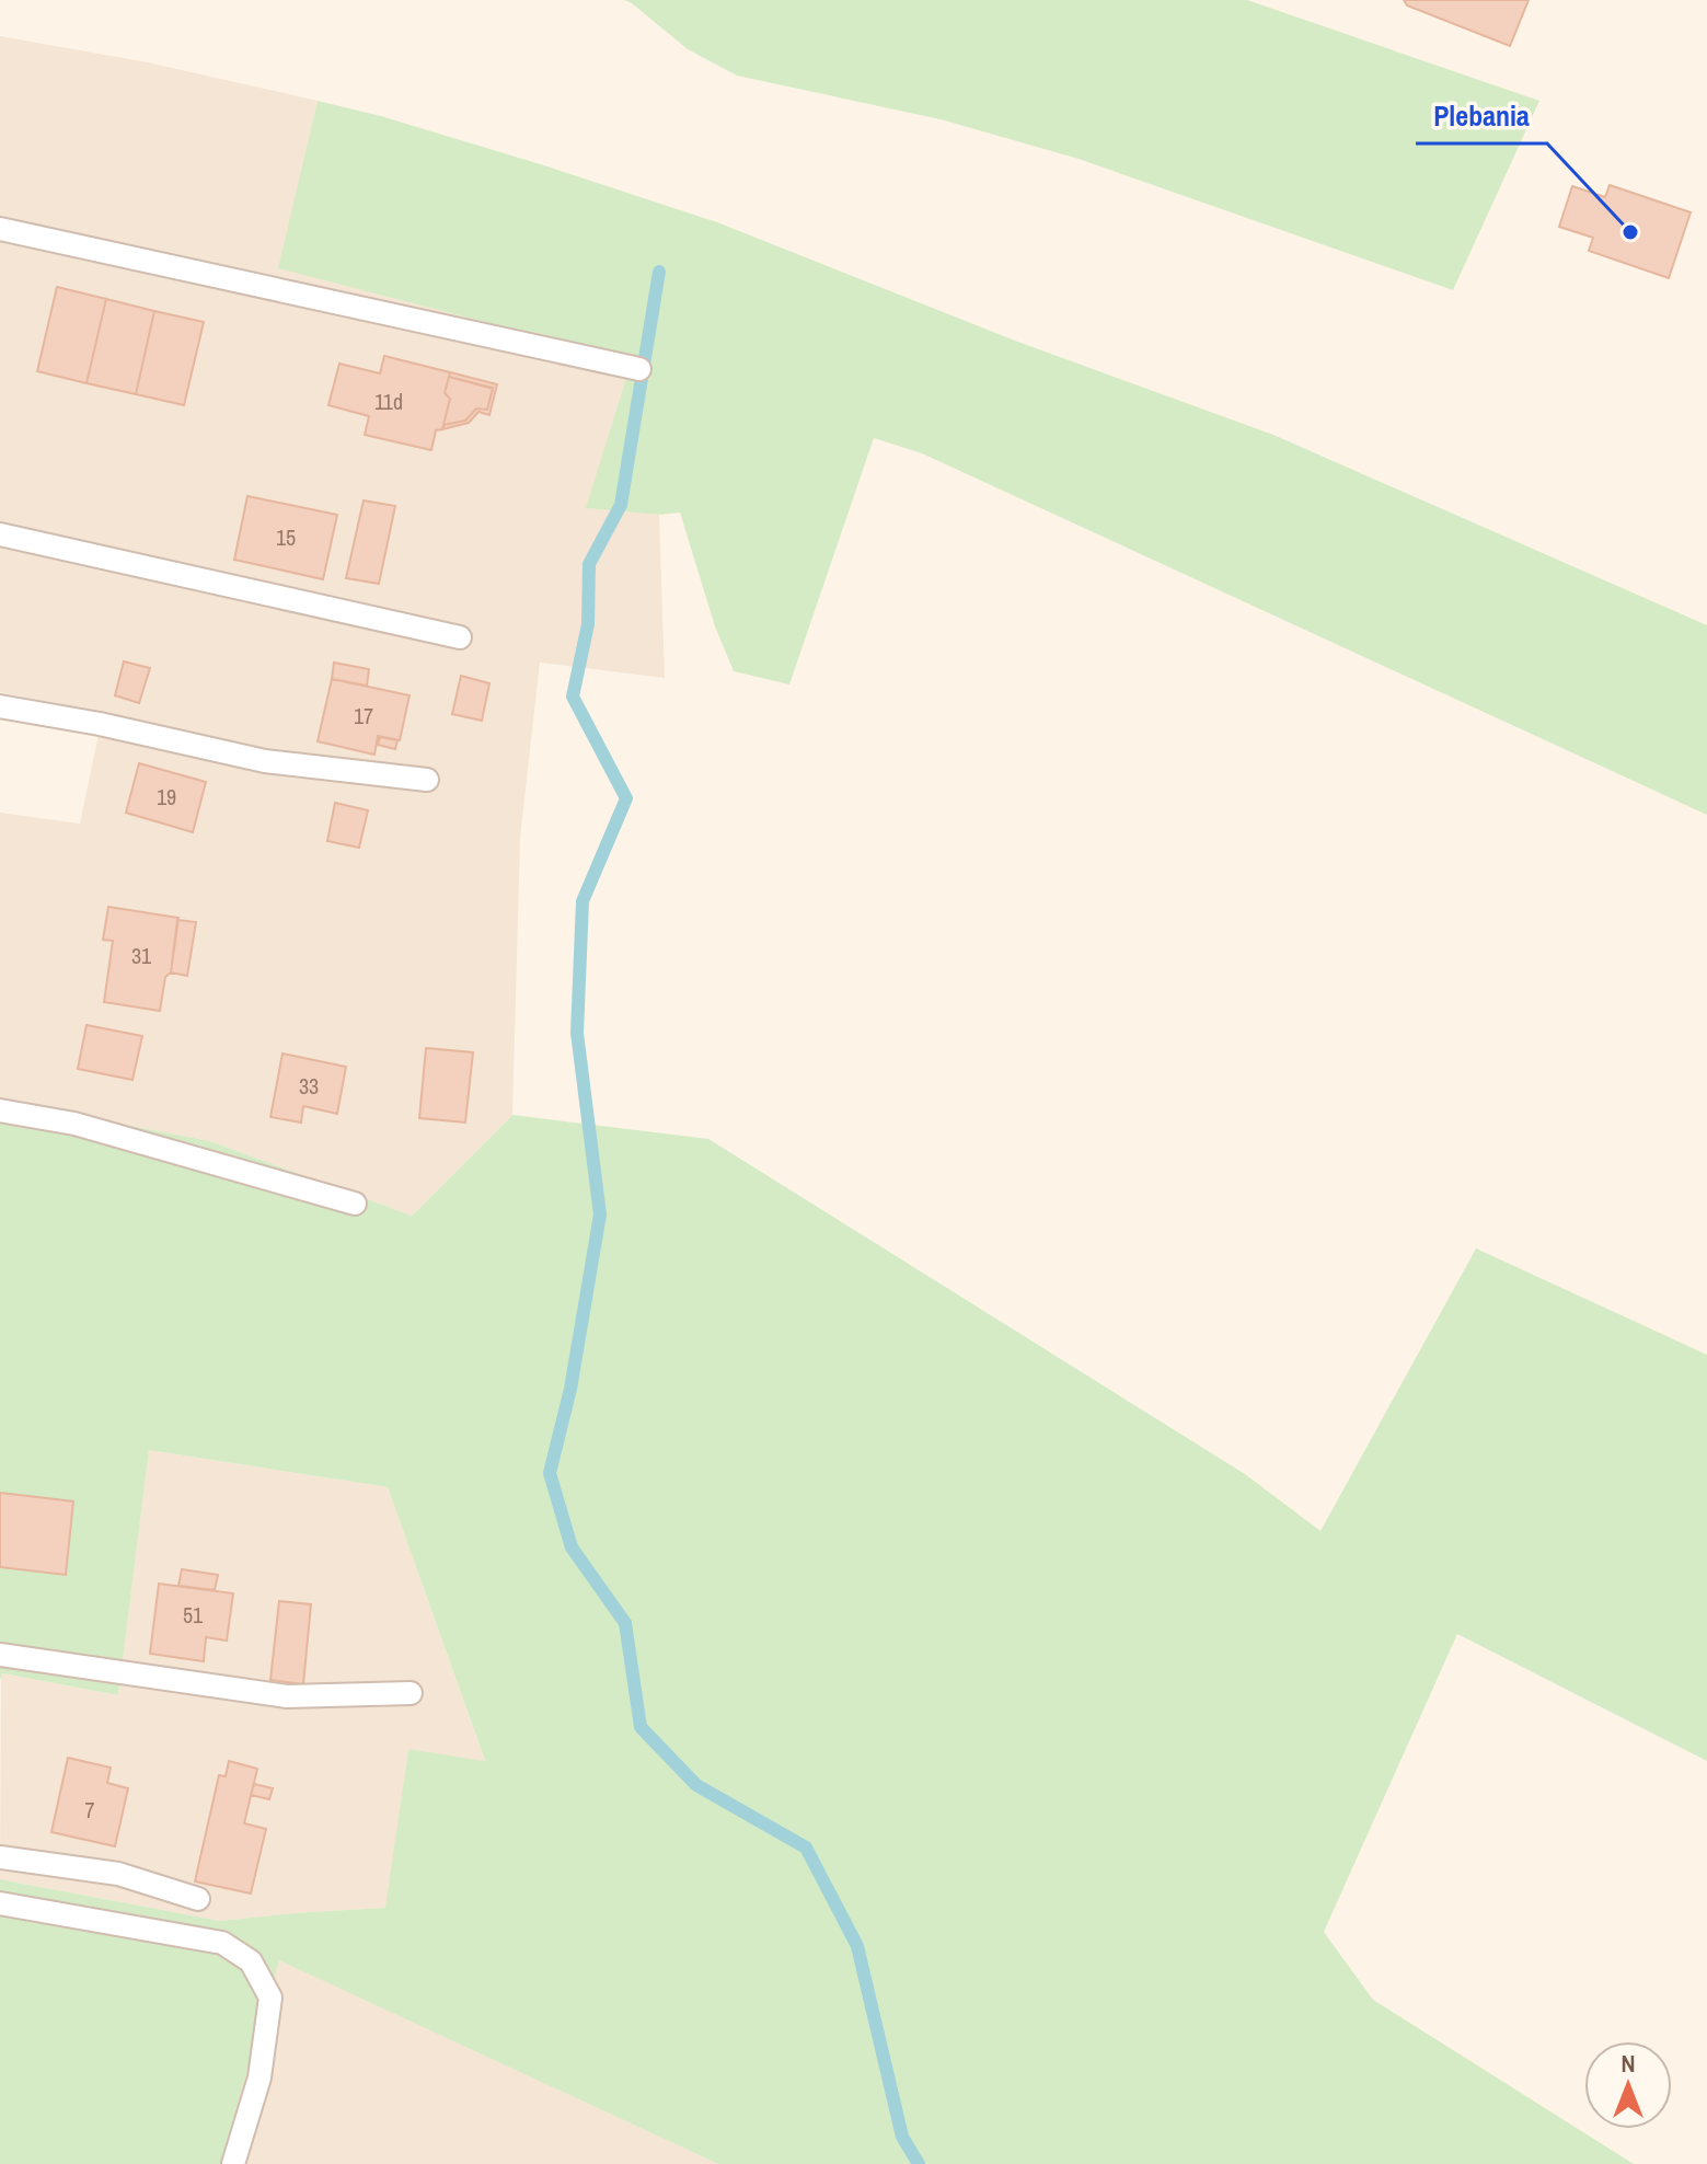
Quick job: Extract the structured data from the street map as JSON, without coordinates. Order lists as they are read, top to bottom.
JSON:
{
  "places": ["Plebania"],
  "house_numbers": [
    "11d",
    "15",
    "17",
    "19",
    "31",
    "33",
    "51",
    "7"
  ],
  "north": "top"
}
